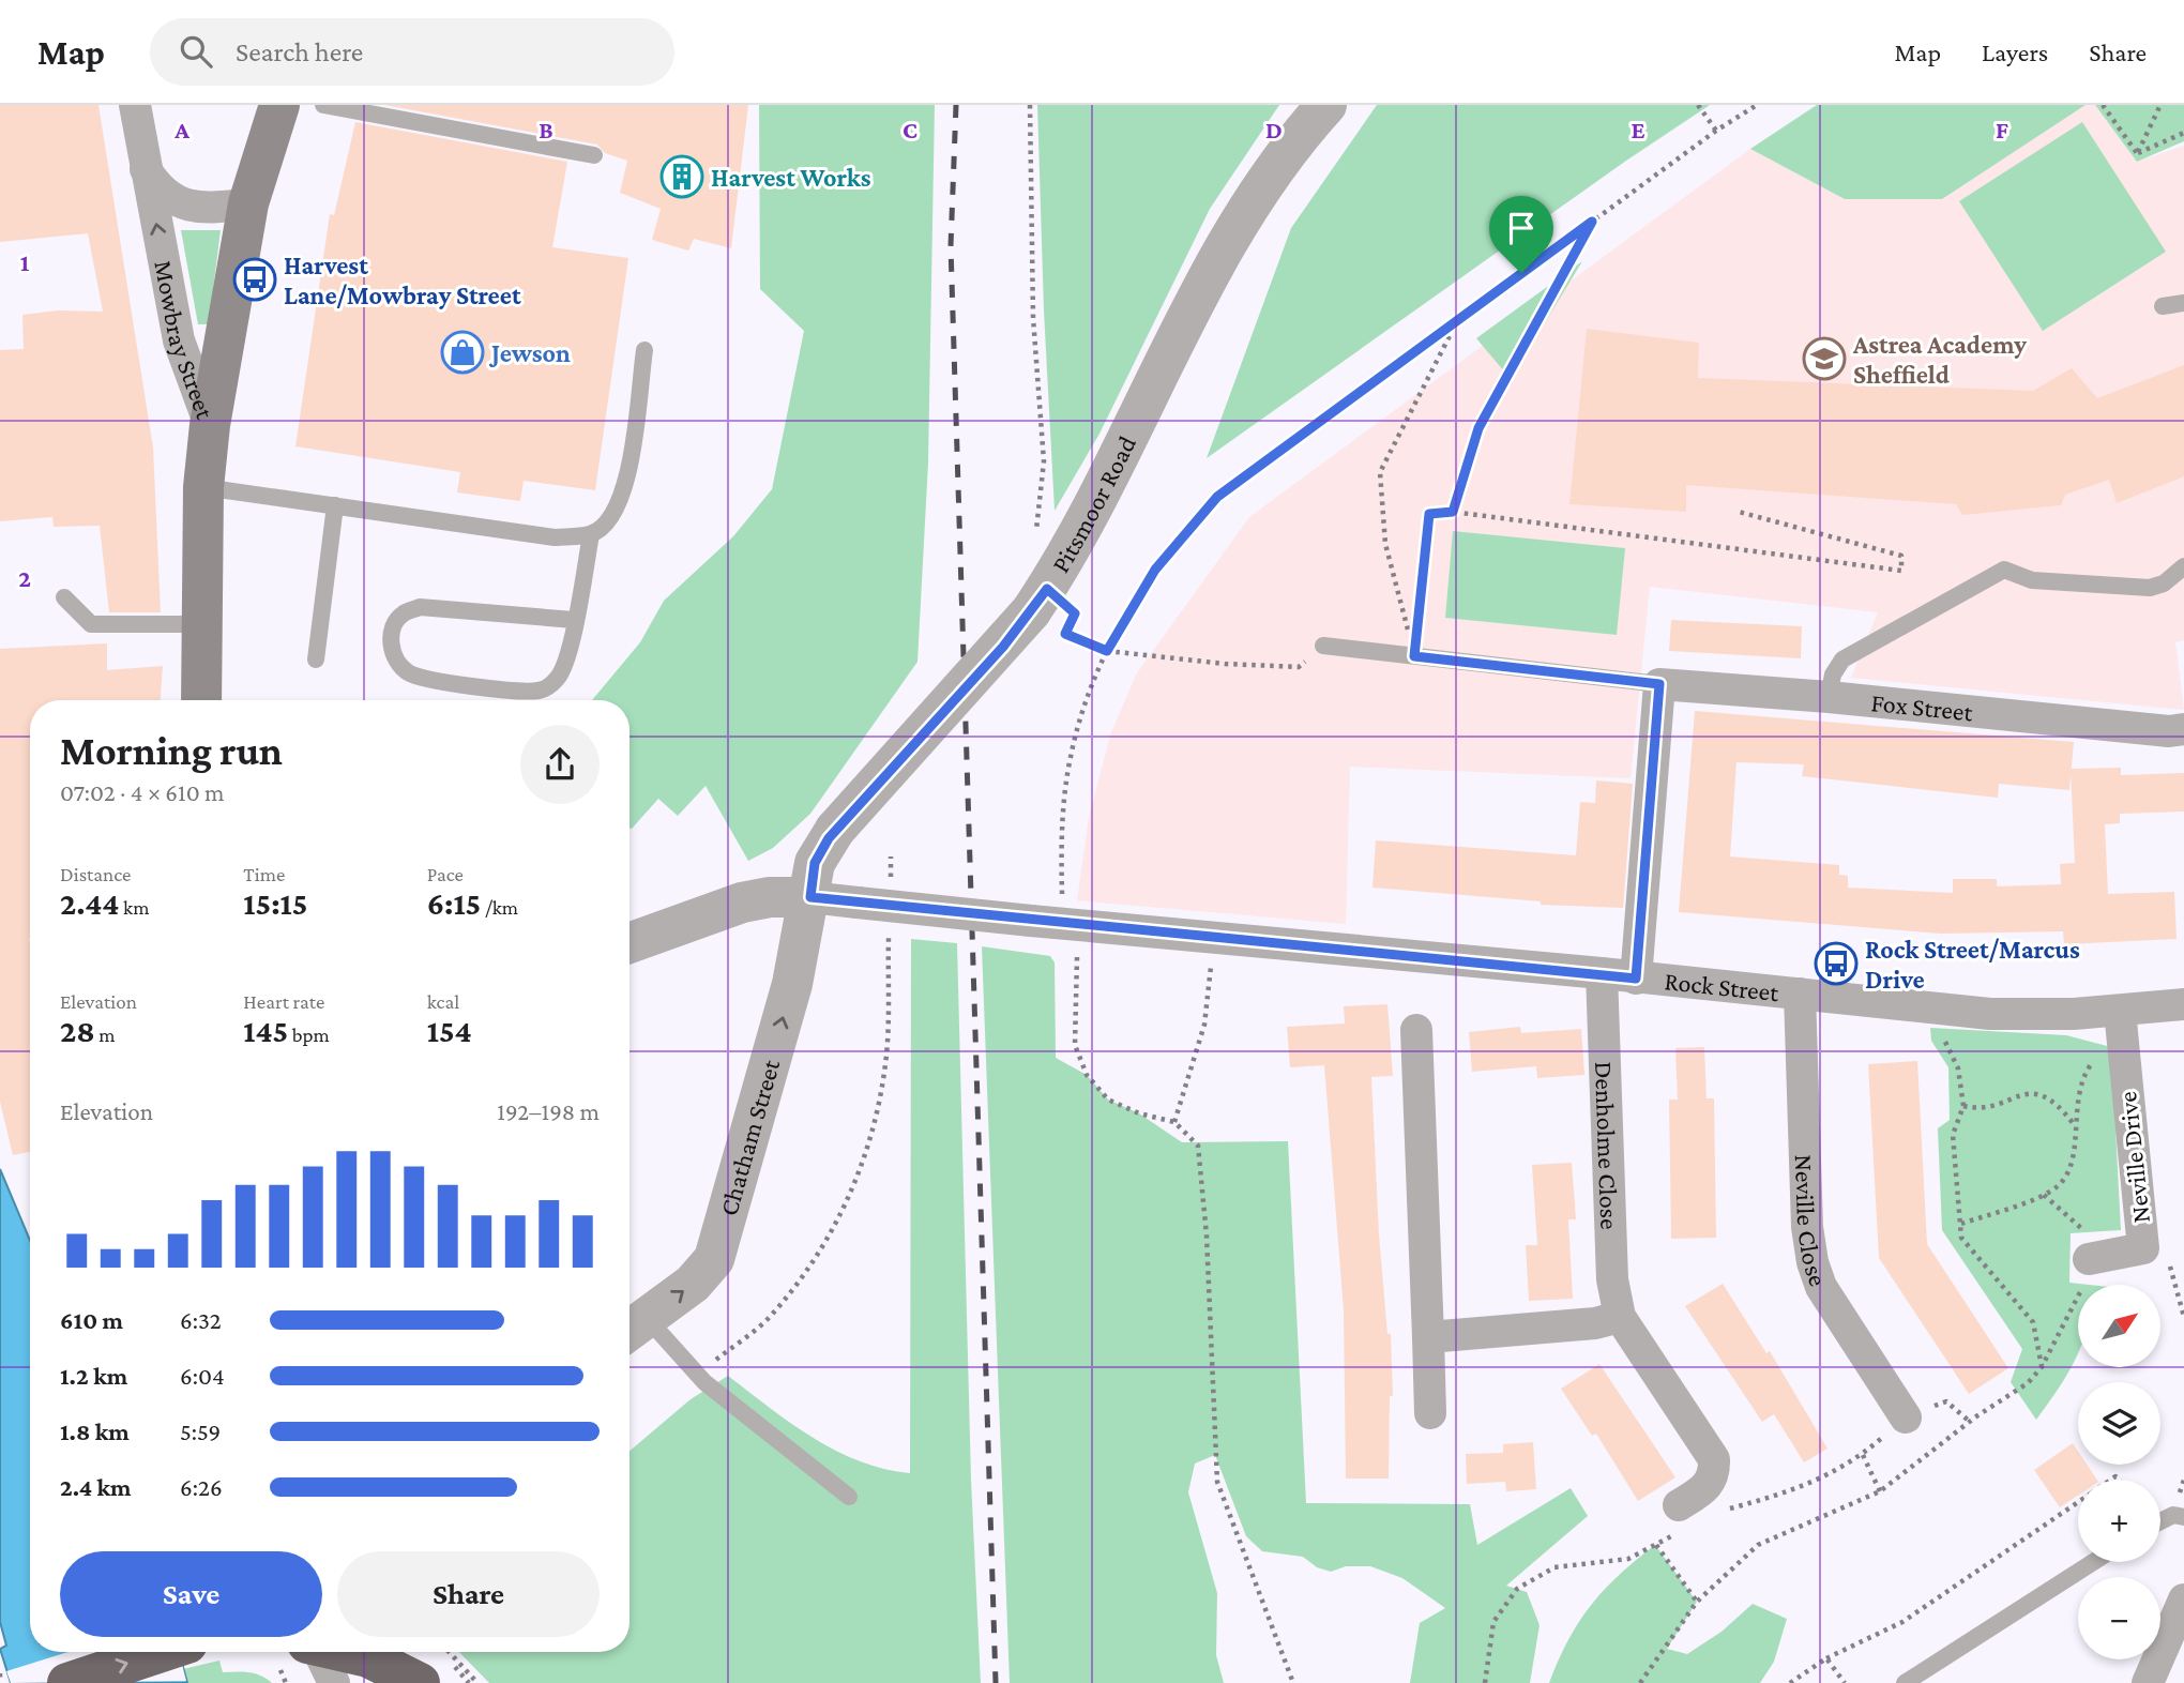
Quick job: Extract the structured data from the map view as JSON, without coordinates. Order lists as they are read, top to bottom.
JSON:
{
  "streets": {
    "main road": ["Mowbray Street"],
    "street": [
      "Pitsmoor Road",
      "Fox Street",
      "Rock Street",
      "Chatham Street",
      "Denholme Close",
      "Neville Drive",
      "Neville Close"
    ]
  },
  "crossings": [
    ["Pitsmoor Road", "Rock Street"],
    ["Pitsmoor Road", "Chatham Street"],
    ["Rock Street", "Chatham Street"],
    ["Rock Street", "Denholme Close"],
    ["Rock Street", "Neville Drive"],
    ["Rock Street", "Neville Close"]
  ],
  "one_way": ["Mowbray Street", "Chatham Street"],
  "places": {
    "building": ["Harvest Works"],
    "bus stop": ["Harvest Lane/Mowbray Street", "Rock Street/Marcus Drive"],
    "shop": ["Jewson"],
    "school or university": ["Astrea Academy Sheffield"]
  },
  "north": "top right",
  "page": {
    "header": "Map",
    "search": "Search here",
    "nav": ["Map", "Layers", "Share"],
    "heading": ["Morning run", "07:02 · 4 × 610 m"],
    "stats": [
      ["Distance", "2.44 km"],
      ["Time", "15:15"],
      ["Pace", "6:15 /km"],
      ["Elevation", "28 m"],
      ["Heart rate", "145 bpm"],
      ["kcal", "154"]
    ],
    "chart": ["Elevation", "192–198 m"],
    "map_buttons": ["+", "−"],
    "list": [
      {
        "name": "610 m",
        "note": "6:32"
      },
      {
        "name": "1.2 km",
        "note": "6:04"
      },
      {
        "name": "1.8 km",
        "note": "5:59"
      },
      {
        "name": "2.4 km",
        "note": "6:26"
      }
    ],
    "buttons": ["Save", "Share"]
  },
  "grid": {
    "columns": [
      "A",
      "B",
      "C",
      "D",
      "E",
      "F"
    ],
    "rows": ["1", "2"]
  }
}
